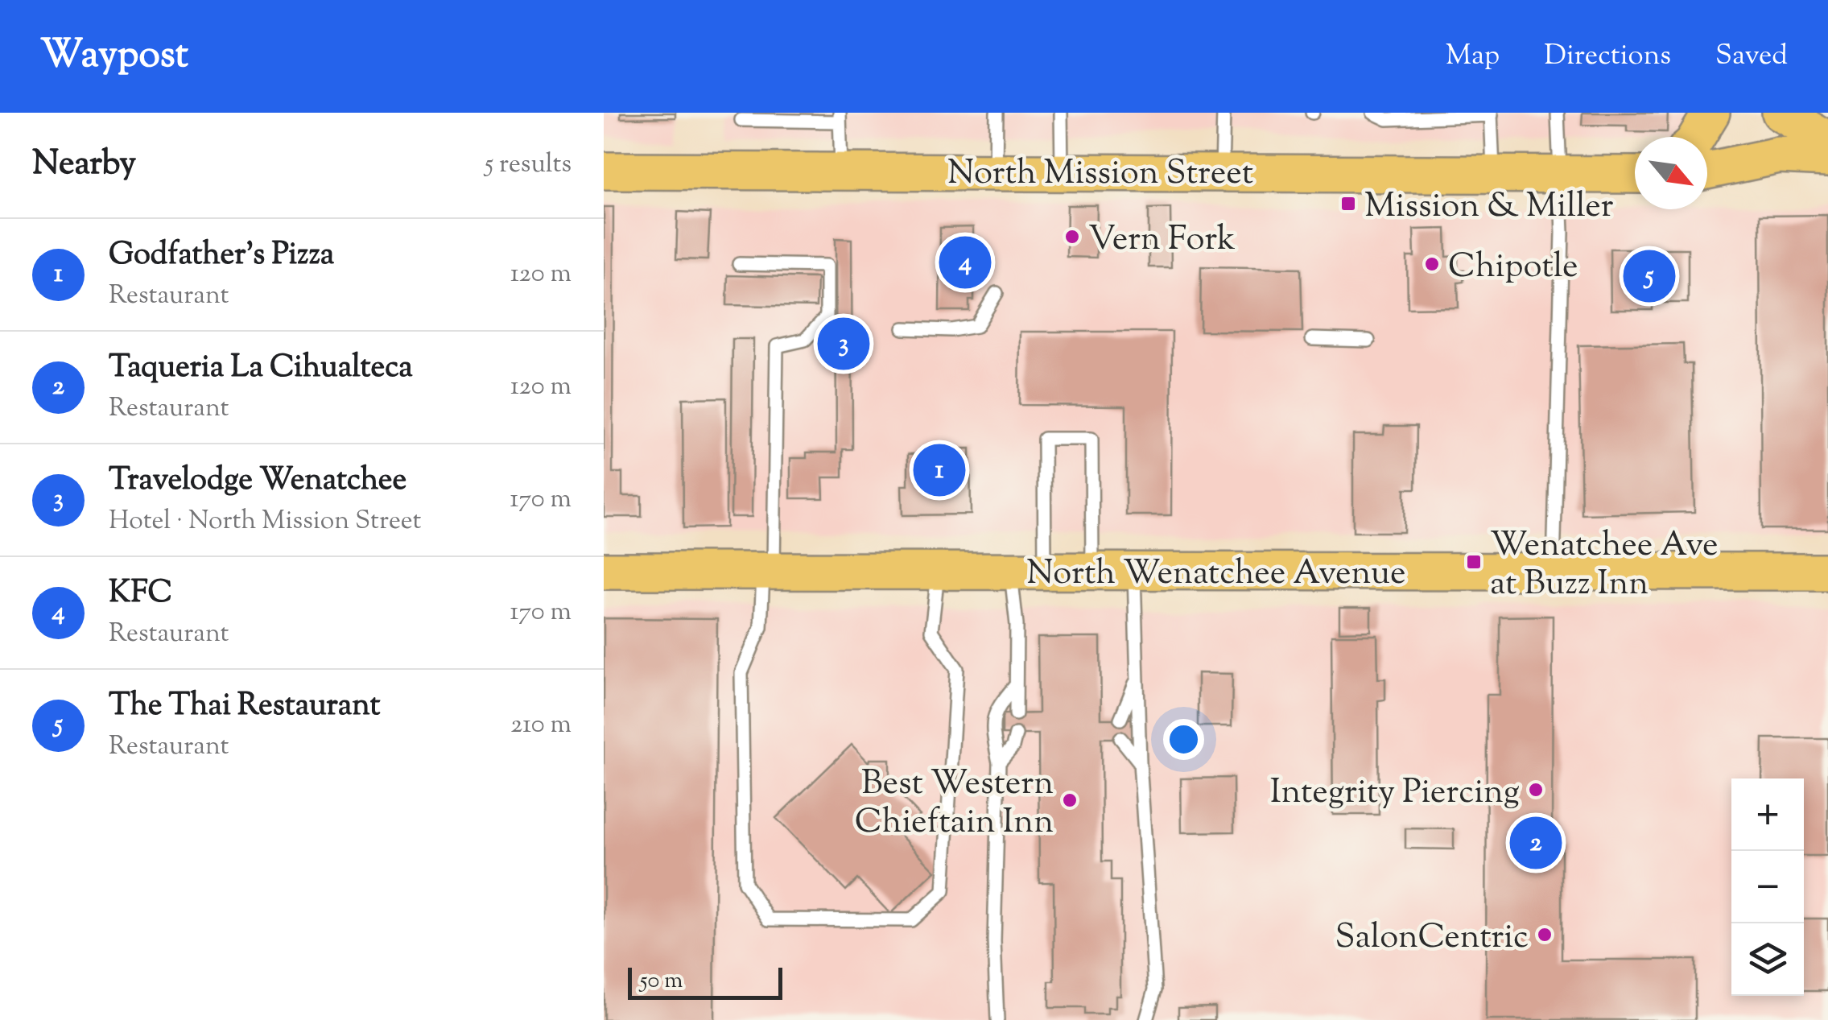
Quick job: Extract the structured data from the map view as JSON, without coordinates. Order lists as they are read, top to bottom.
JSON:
{
  "streets": {
    "main road": ["North Mission Street", "North Wenatchee Avenue"]
  },
  "places": {
    "transit": ["Mission & Miller", "Wenatchee Ave at Buzz Inn"],
    "other": [
      "Vern Fork",
      "Chipotle",
      "Integrity Piercing",
      "Best Western Chieftain Inn",
      "SalonCentric"
    ]
  },
  "scale_bar": "50 m",
  "north": "bottom right",
  "page": {
    "header": "Waypost",
    "nav": ["Map", "Directions", "Saved"],
    "heading": ["Nearby", "5 results"],
    "list": [
      {
        "mark": "1",
        "name": "Godfather's Pizza",
        "note": "Restaurant",
        "value": "120 m"
      },
      {
        "mark": "2",
        "name": "Taqueria La Cihualteca",
        "note": "Restaurant",
        "value": "120 m"
      },
      {
        "mark": "3",
        "name": "Travelodge Wenatchee",
        "note": "Hotel · North Mission Street",
        "value": "170 m"
      },
      {
        "mark": "4",
        "name": "KFC",
        "note": "Restaurant",
        "value": "170 m"
      },
      {
        "mark": "5",
        "name": "The Thai Restaurant",
        "note": "Restaurant",
        "value": "210 m"
      }
    ],
    "pins": [
      "4",
      "5",
      "3",
      "1",
      "2"
    ],
    "map_buttons": ["+", "−"],
    "scale": "50 m"
  }
}
